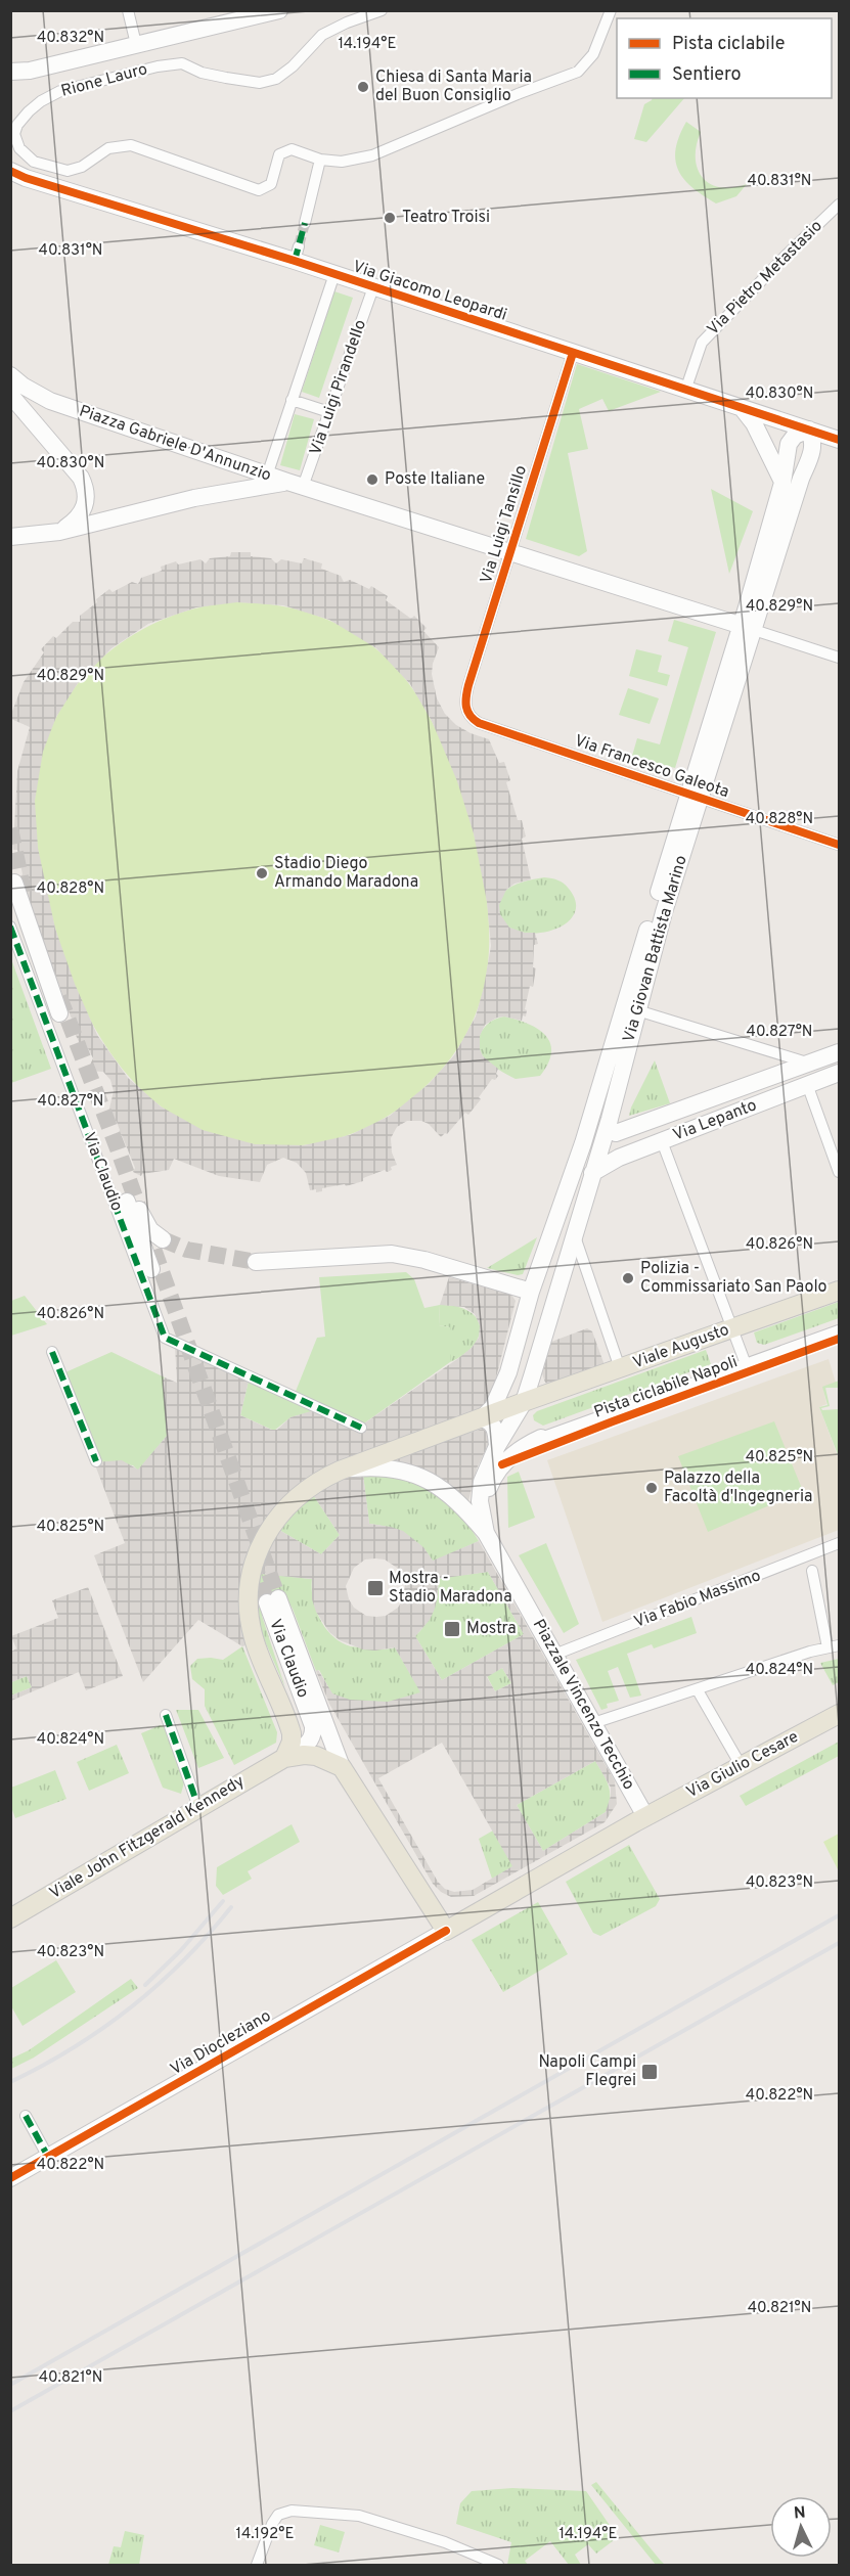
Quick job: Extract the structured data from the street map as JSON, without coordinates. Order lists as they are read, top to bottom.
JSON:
{
  "streets": {
    "main road": [
      "Via Giacomo Leopardi",
      "Piazza Gabriele D'Annunzio",
      "Via Giovan Battista Marino",
      "Via Lepanto",
      "Via Claudio",
      "Viale Augusto",
      "Piazzale Vincenzo Tecchio",
      "Via Giulio Cesare",
      "Viale John Fitzgerald Kennedy",
      "Via Diocleziano"
    ],
    "street": [
      "Rione Lauro",
      "Via Pietro Metastasio",
      "Via Luigi Pirandello",
      "Via Luigi Tansillo",
      "Via Francesco Galeota",
      "Via Fabio Massimo"
    ],
    "cycle path": ["Pista ciclabile Napoli"]
  },
  "crossings": [
    ["Via Pietro Metastasio", "Via Giacomo Leopardi"],
    ["Via Giacomo Leopardi", "Via Luigi Pirandello"],
    ["Via Giacomo Leopardi", "Via Luigi Tansillo"],
    ["Via Giacomo Leopardi", "Via Giovan Battista Marino"],
    ["Via Luigi Pirandello", "Piazza Gabriele D'Annunzio"],
    ["Via Luigi Tansillo", "Via Francesco Galeota"],
    ["Via Francesco Galeota", "Via Giovan Battista Marino"],
    ["Via Giovan Battista Marino", "Via Lepanto"],
    ["Via Giovan Battista Marino", "Viale Augusto"],
    ["Via Claudio", "Piazzale Vincenzo Tecchio"],
    ["Viale Augusto", "Piazzale Vincenzo Tecchio"],
    ["Via Fabio Massimo", "Piazzale Vincenzo Tecchio"],
    ["Piazzale Vincenzo Tecchio", "Via Giulio Cesare"],
    ["Piazzale Vincenzo Tecchio", "Viale John Fitzgerald Kennedy"],
    ["Piazzale Vincenzo Tecchio", "Via Diocleziano"]
  ],
  "places": {
    "other": [
      "Chiesa di Santa Maria del Buon Consiglio",
      "Teatro Troisi",
      "Poste Italiane",
      "Stadio Diego Armando Maradona",
      "Polizia - Commissariato San Paolo",
      "Palazzo della Facoltà d'Ingegneria"
    ],
    "transit": ["Mostra - Stadio Maradona", "Mostra", "Napoli Campi Flegrei"]
  },
  "legend": ["Pista ciclabile", "Sentiero"],
  "north": "top",
  "coordinates": [
    "40.832°N",
    "14.194°E",
    "40.831°N",
    "40.830°N",
    "40.829°N",
    "40.828°N",
    "40.827°N",
    "40.826°N",
    "40.825°N",
    "40.824°N",
    "40.823°N",
    "40.822°N",
    "40.821°N",
    "14.192°E"
  ]
}
